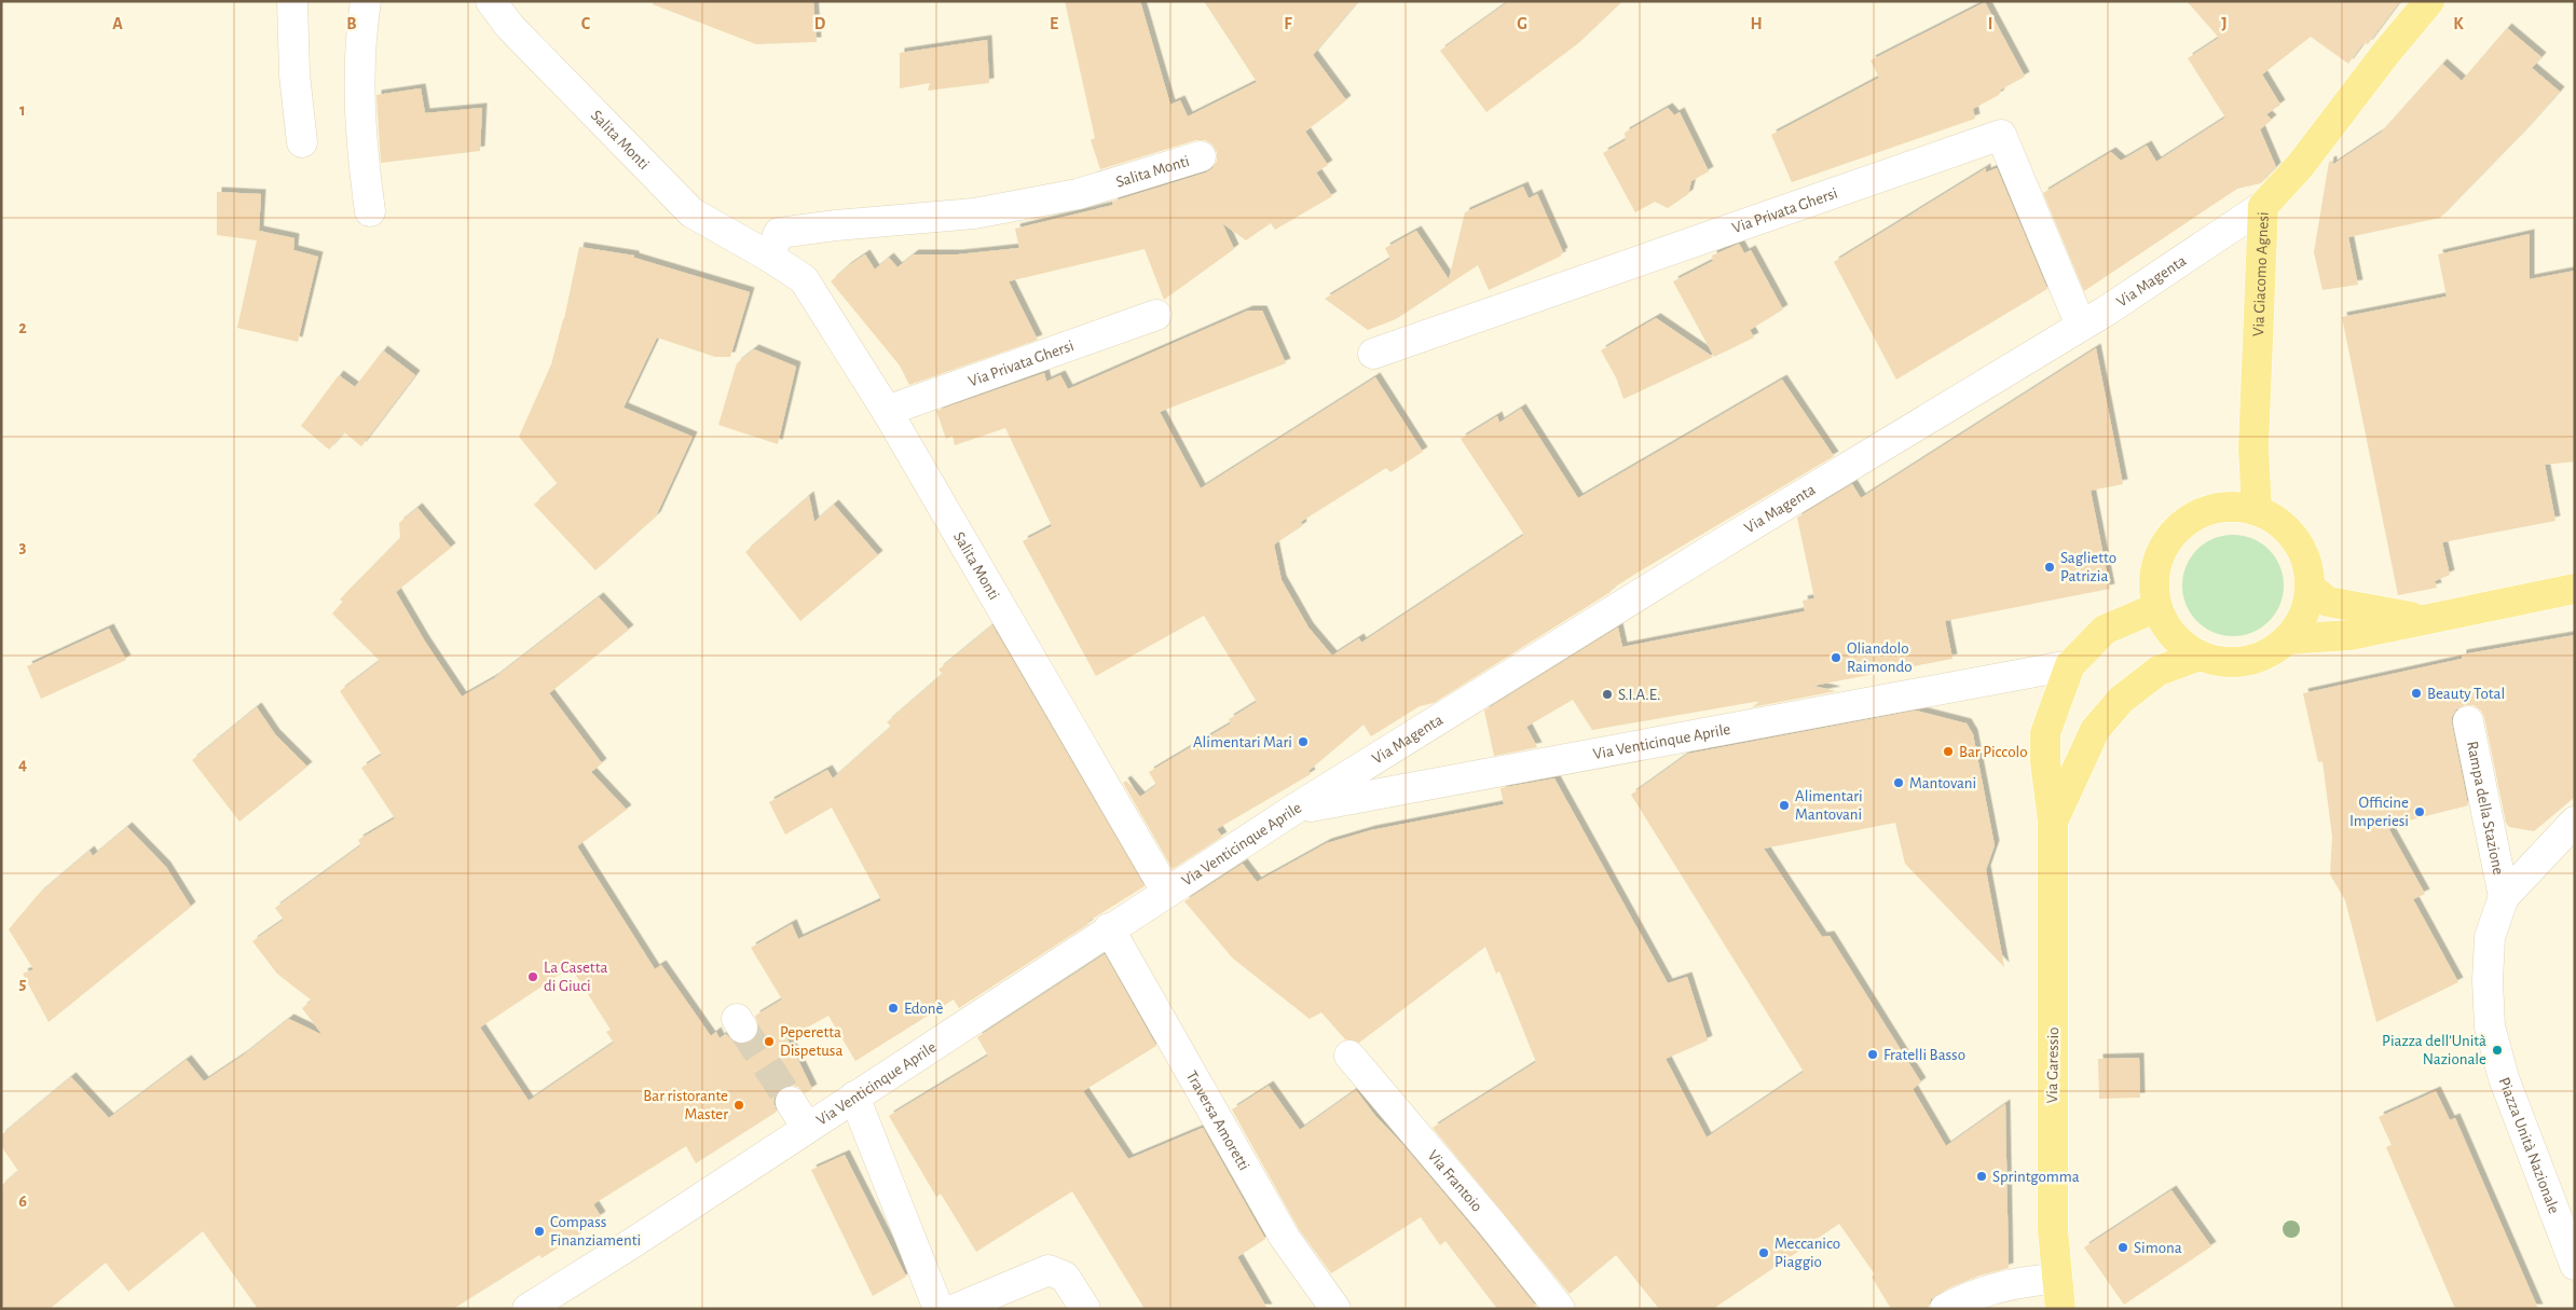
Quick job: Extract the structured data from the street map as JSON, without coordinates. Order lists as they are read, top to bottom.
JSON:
{
  "streets": {
    "main road": ["Via Giacomo Agnesi", "Via Garessio"],
    "street": [
      "Salita Monti",
      "Via Privata Ghersi",
      "Via Magenta",
      "Via Venticinque Aprile",
      "Rampa della Stazione",
      "Traversa Amoretti",
      "Piazza Unità Nazionale",
      "Via Frantoio"
    ]
  },
  "crossings": [
    ["Salita Monti", "Via Privata Ghersi"],
    ["Salita Monti", "Via Venticinque Aprile"],
    ["Via Privata Ghersi", "Via Magenta"],
    ["Via Giacomo Agnesi", "Via Magenta"],
    ["Via Giacomo Agnesi", "Via Garessio"],
    ["Via Magenta", "Via Venticinque Aprile"],
    ["Via Venticinque Aprile", "Via Garessio"],
    ["Via Venticinque Aprile", "Traversa Amoretti"],
    ["Rampa della Stazione", "Piazza Unità Nazionale"]
  ],
  "places": [
    "Saglietto Patrizia",
    "Oliandolo Raimondo",
    "Beauty Total",
    "S.I.A.E.",
    "Alimentari Mari",
    "Bar Piccolo",
    "Mantovani",
    "Alimentari Mantovani",
    "Officine Imperiesi",
    "La Casetta di Giuci",
    "Edonè",
    "Peperetta Dispetusa",
    "Piazza dell'Unità Nazionale",
    "Fratelli Basso",
    "Bar ristorante Master",
    "Sprintgomma",
    "Compass Finanziamenti",
    "Simona",
    "Meccanico Piaggio"
  ],
  "grid": {
    "columns": [
      "A",
      "B",
      "C",
      "D",
      "E",
      "F",
      "G",
      "H",
      "I",
      "J",
      "K"
    ],
    "rows": [
      "1",
      "2",
      "3",
      "4",
      "5",
      "6"
    ]
  }
}
